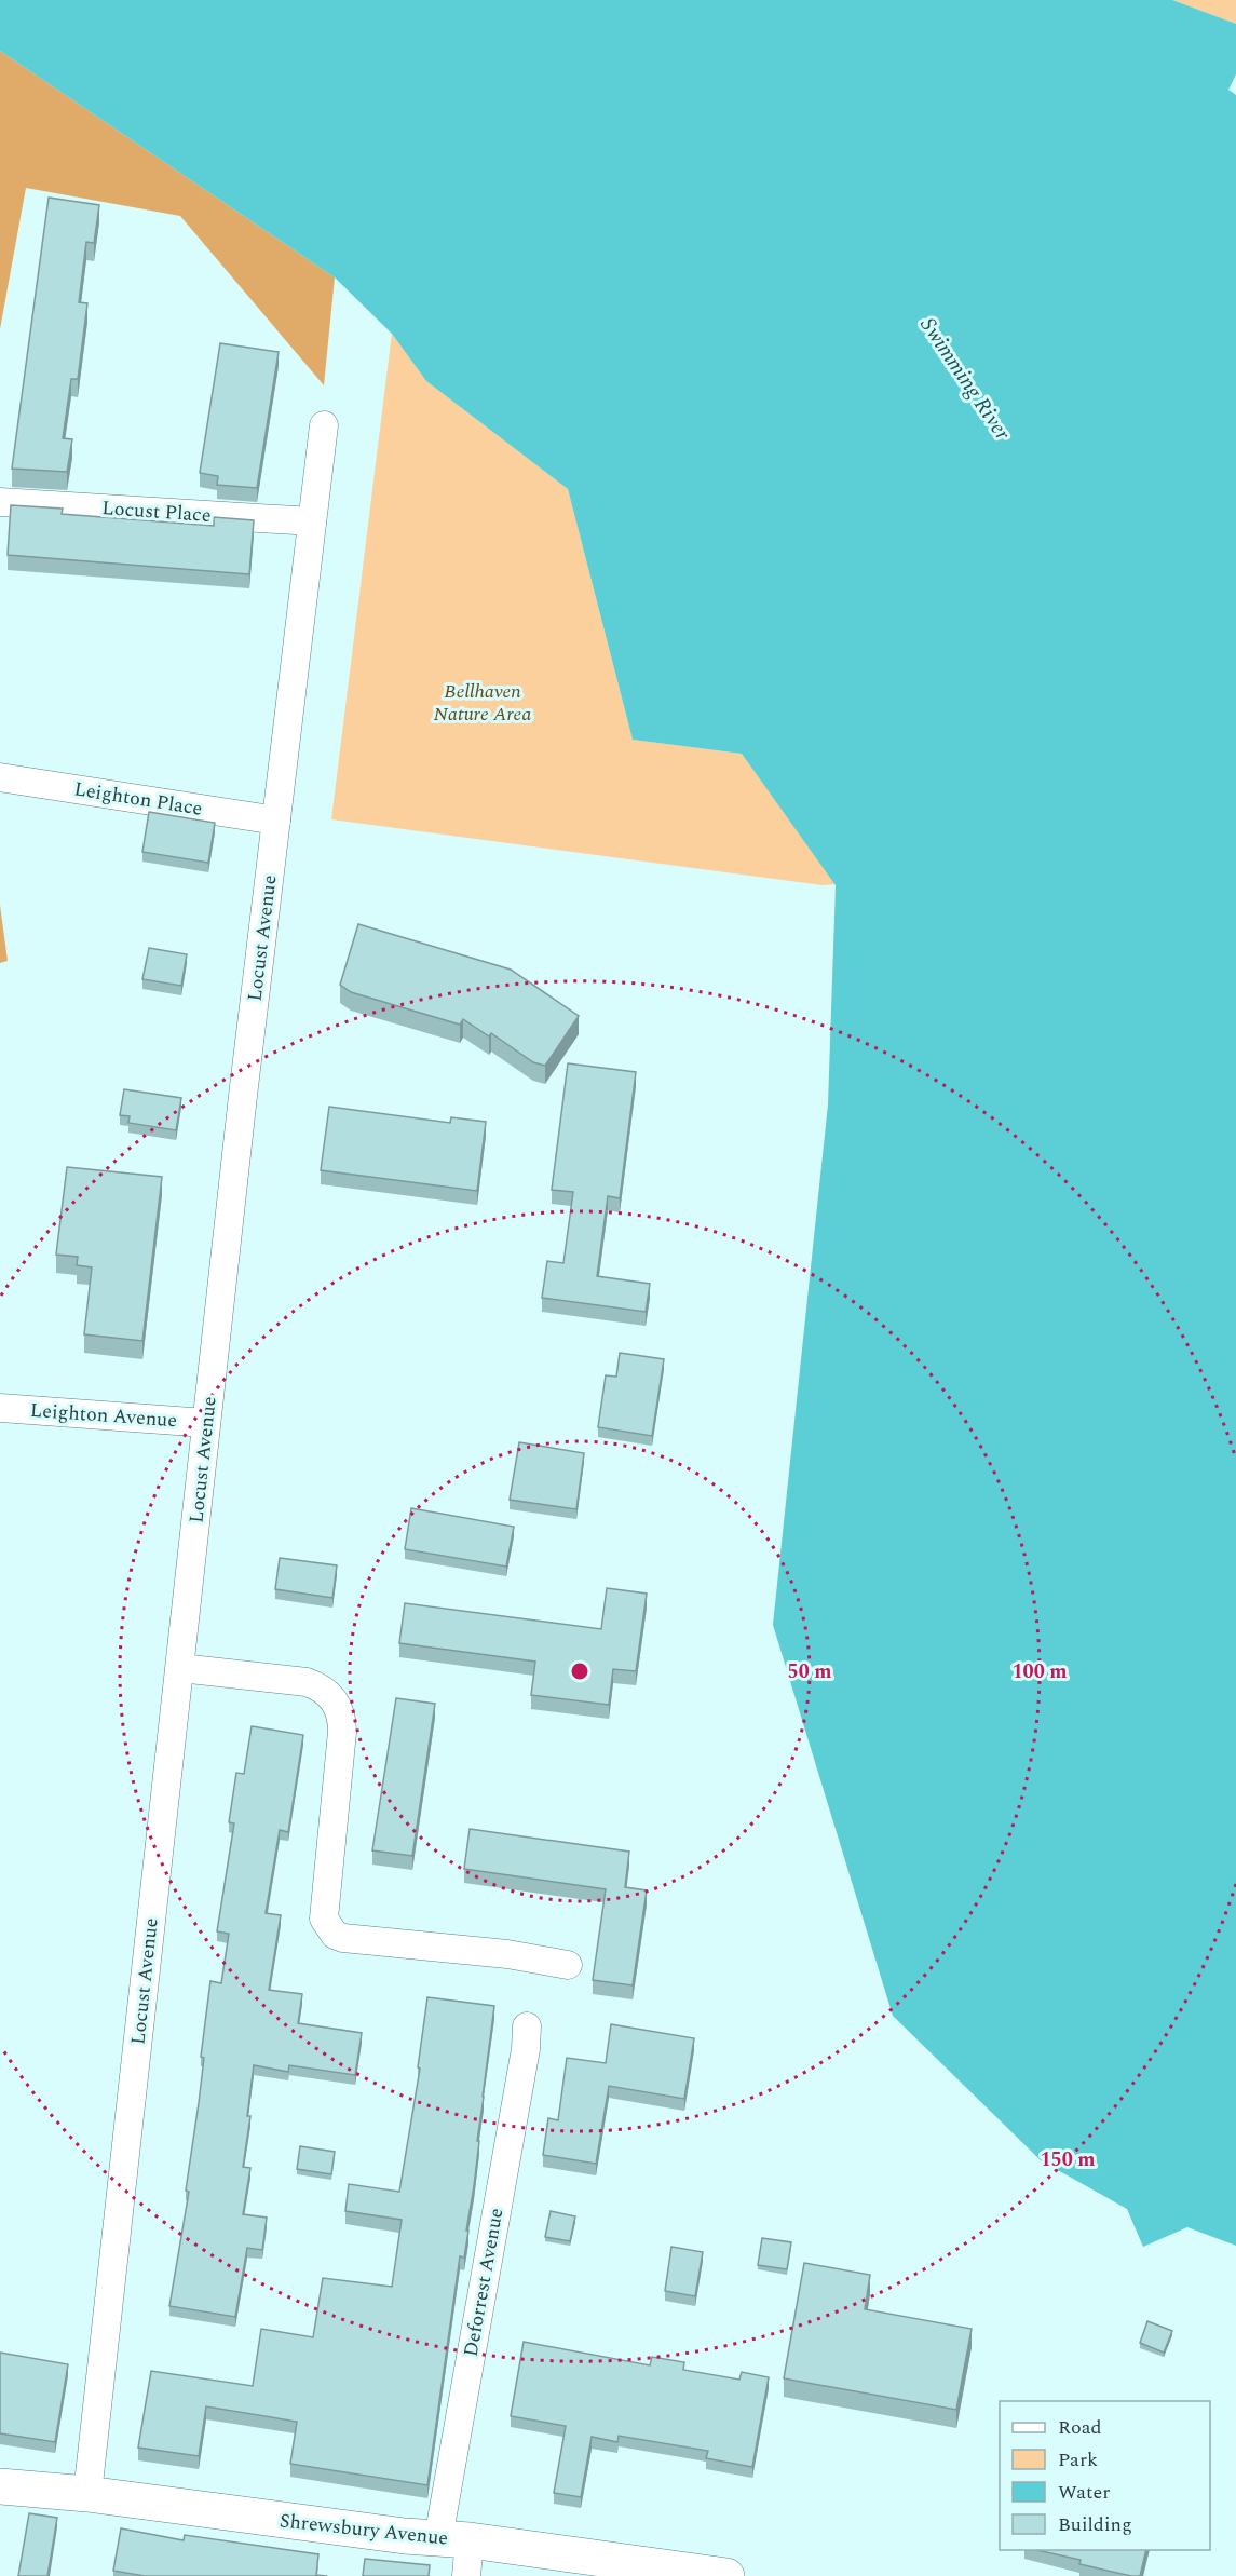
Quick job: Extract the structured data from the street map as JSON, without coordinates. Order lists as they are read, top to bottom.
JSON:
{
  "streets": {
    "main road": ["Shrewsbury Avenue"],
    "street": [
      "Locust Place",
      "Leighton Place",
      "Locust Avenue",
      "Leighton Avenue",
      "Deforrest Avenue"
    ]
  },
  "crossings": [
    ["Locust Place", "Locust Avenue"],
    ["Leighton Place", "Locust Avenue"],
    ["Locust Avenue", "Leighton Avenue"],
    ["Locust Avenue", "Shrewsbury Avenue"],
    ["Deforrest Avenue", "Shrewsbury Avenue"]
  ],
  "water": ["Swimming River"],
  "parks": ["Bellhaven Nature Area"],
  "legend": [
    "Road",
    "Park",
    "Water",
    "Building"
  ],
  "rings": ["50 m", "100 m", "150 m"]
}
